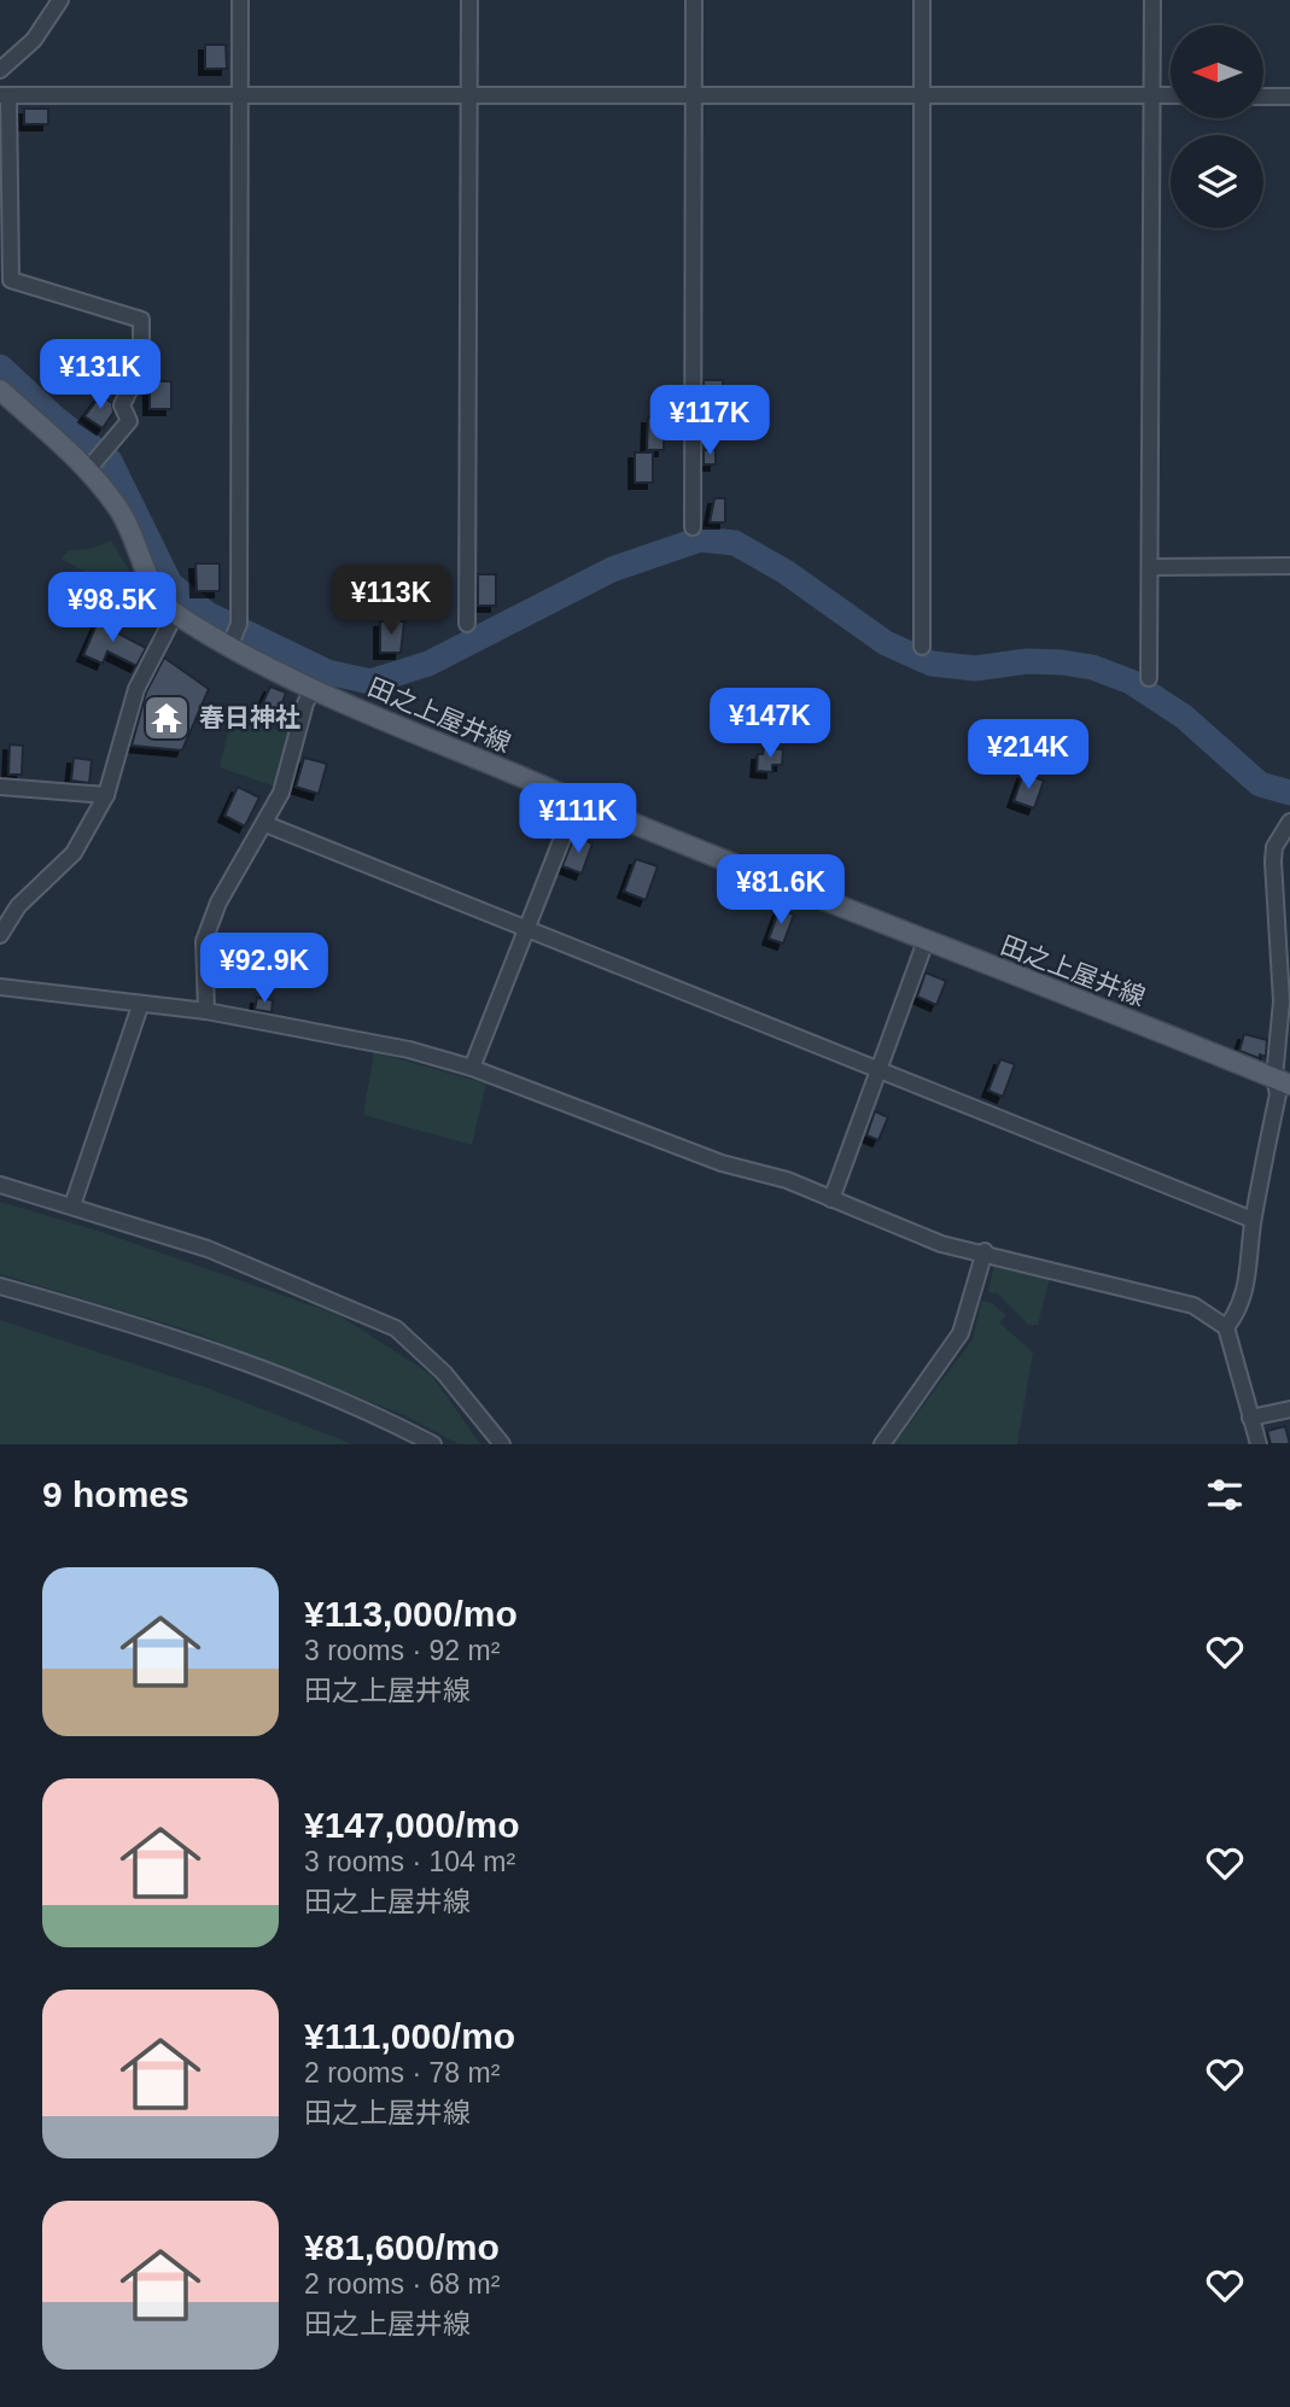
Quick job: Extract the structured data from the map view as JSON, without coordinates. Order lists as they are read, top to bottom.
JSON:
{
  "streets": {
    "main road": ["田之上屋井線"]
  },
  "places": {
    "temple": ["春日神社"]
  },
  "north": "left",
  "page": {
    "price": [
      "¥131K",
      "¥117K",
      "¥113K",
      "¥98.5K",
      "¥147K",
      "¥214K",
      "¥111K",
      "¥81.6K",
      "¥92.9K"
    ],
    "heading": "9 homes",
    "list": [
      {
        "name": "¥113,000/mo",
        "note": "3 rooms · 92 m² · 田之上屋井線"
      },
      {
        "name": "¥147,000/mo",
        "note": "3 rooms · 104 m² · 田之上屋井線"
      },
      {
        "name": "¥111,000/mo",
        "note": "2 rooms · 78 m² · 田之上屋井線"
      },
      {
        "name": "¥81,600/mo",
        "note": "2 rooms · 68 m² · 田之上屋井線"
      }
    ]
  }
}
